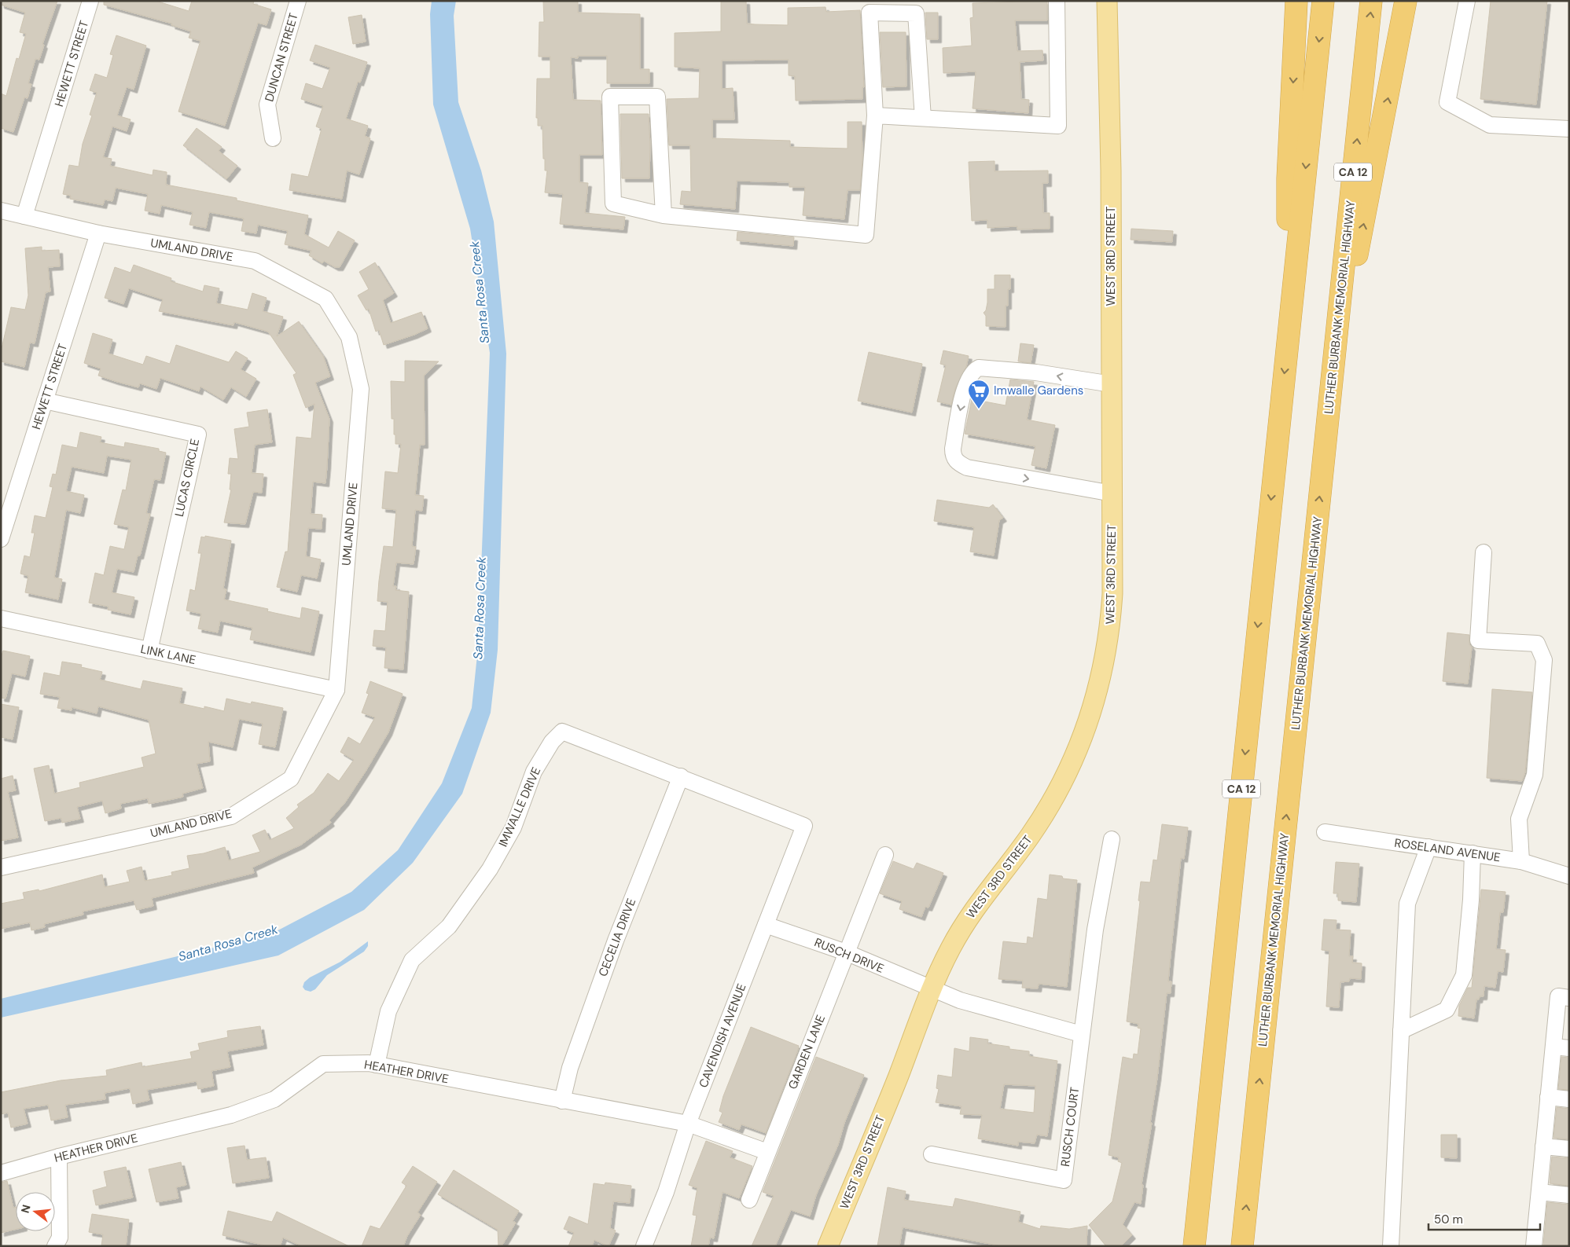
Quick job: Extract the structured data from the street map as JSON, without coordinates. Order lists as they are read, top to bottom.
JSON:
{
  "streets": {
    "highway": ["CA 12", "LUTHER BURBANK MEMORIAL HIGHWAY"],
    "main road": ["WEST 3RD STREET"],
    "street": [
      "DUNCAN STREET",
      "HEWETT STREET",
      "UMLAND DRIVE",
      "LUCAS CIRCLE",
      "LINK LANE",
      "IMWALLE DRIVE",
      "ROSELAND AVENUE",
      "CECELIA DRIVE",
      "RUSCH DRIVE",
      "CAVENDISH AVENUE",
      "GARDEN LANE",
      "HEATHER DRIVE",
      "RUSCH COURT"
    ]
  },
  "crossings": [
    ["HEWETT STREET", "UMLAND DRIVE"],
    ["HEWETT STREET", "LUCAS CIRCLE"],
    ["UMLAND DRIVE", "LINK LANE"],
    ["WEST 3RD STREET", "RUSCH DRIVE"],
    ["LUCAS CIRCLE", "LINK LANE"],
    ["IMWALLE DRIVE", "CECELIA DRIVE"],
    ["IMWALLE DRIVE", "CAVENDISH AVENUE"],
    ["IMWALLE DRIVE", "HEATHER DRIVE"],
    ["CECELIA DRIVE", "HEATHER DRIVE"],
    ["RUSCH DRIVE", "CAVENDISH AVENUE"],
    ["RUSCH DRIVE", "GARDEN LANE"],
    ["CAVENDISH AVENUE", "HEATHER DRIVE"]
  ],
  "water": ["Santa Rosa Creek"],
  "places": {
    "supermarket": ["Imwalle Gardens"]
  },
  "scale_bar": "50 m",
  "north": "left"
}
